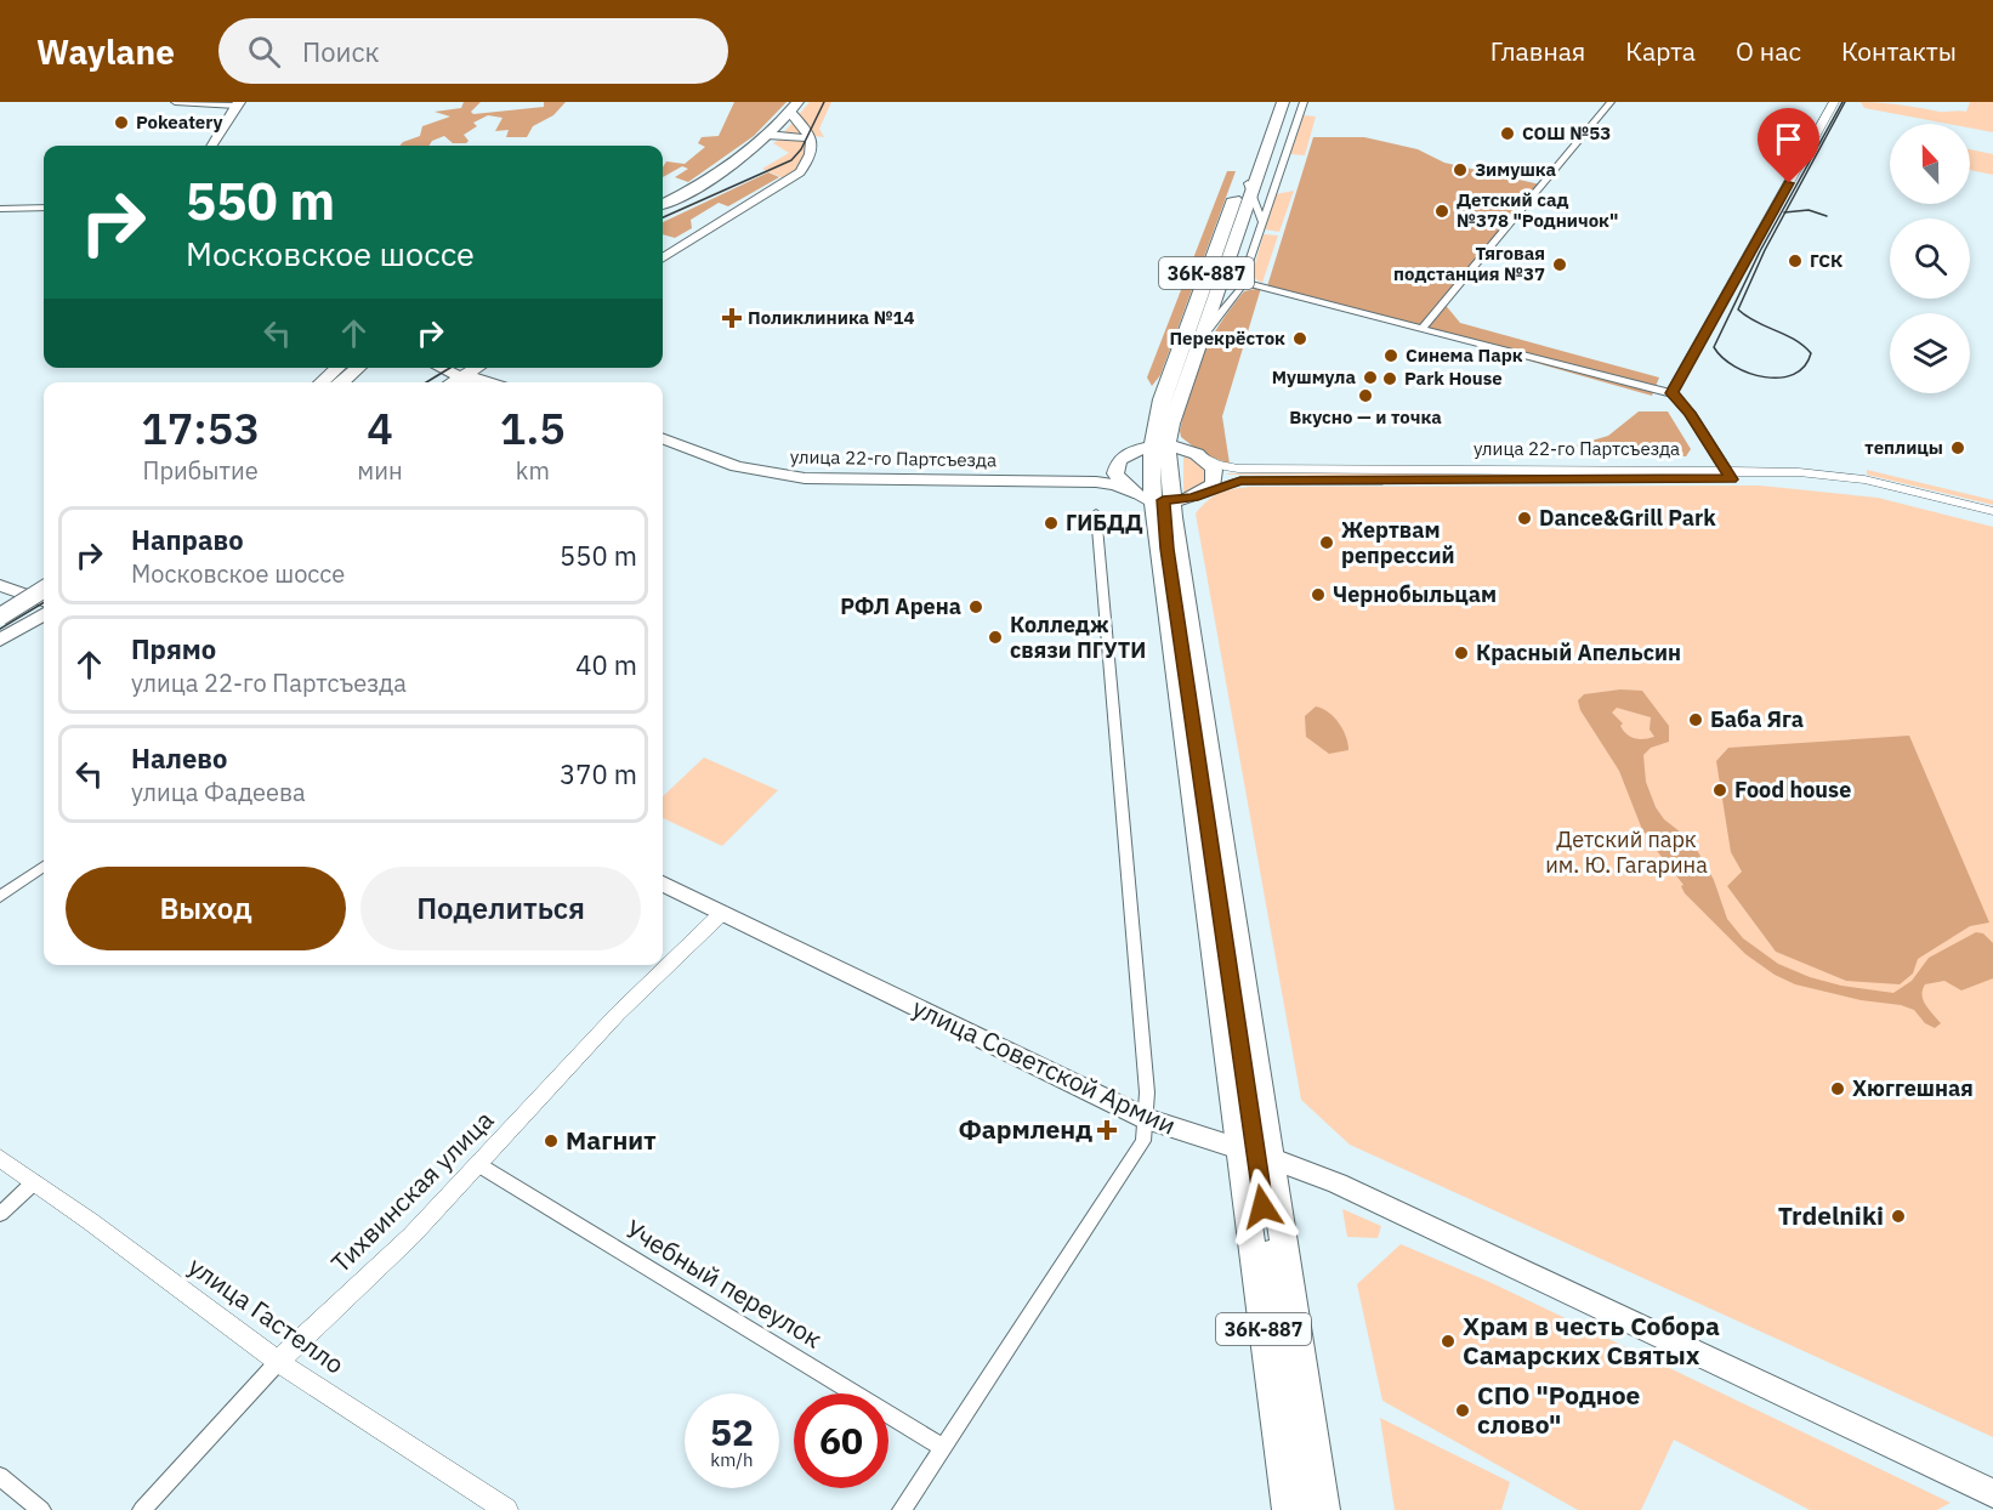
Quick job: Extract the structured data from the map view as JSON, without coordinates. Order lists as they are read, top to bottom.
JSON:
{
  "streets": {
    "main road": ["36К-887", "улица 22-го Партсъезда", "улица Советской Армии"],
    "street": ["Тихвинская улица", "Учебный переулок", "улица Гастелло"]
  },
  "crossings": [
    ["36К-887", "улица 22-го Партсъезда"],
    ["36К-887", "улица Советской Армии"],
    ["улица Советской Армии", "Тихвинская улица"],
    ["Тихвинская улица", "Учебный переулок"],
    ["Тихвинская улица", "улица Гастелло"]
  ],
  "parks": ["Детский парк им. Ю. Гагарина"],
  "places": {
    "other": [
      "Pokeatery",
      "СОШ №53",
      "Зимушка",
      "Детский сад №378 \"Родничок\"",
      "ГСК",
      "Тяговая подстанция №37",
      "Перекрёсток",
      "Синема Парк",
      "Мушмула",
      "Park House",
      "Вкусно — и точка",
      "теплицы",
      "Dance&Grill Park",
      "ГИБДД",
      "Жертвам репрессий",
      "Чернобыльцам",
      "РФЛ Арена",
      "Колледж связи ПГУТИ",
      "Красный Апельсин",
      "Баба Яга",
      "Food house",
      "Хюггешная",
      "Магнит",
      "Trdelniki",
      "Храм в честь Собора Самарских Святых",
      "СПО \"Родное слово\""
    ],
    "health": ["Поликлиника №14", "Фармленд"]
  },
  "north": "top",
  "page": {
    "header": "Waylane",
    "search": "Поиск",
    "nav": [
      "Главная",
      "Карта",
      "О нас",
      "Контакты"
    ],
    "turn": ["550 m", "Московское шоссе"],
    "eta": [
      "17:53",
      "Прибытие",
      "4",
      "мин",
      "1.5",
      "km"
    ],
    "list": [
      {
        "name": "Направо",
        "note": "Московское шоссе",
        "value": "550 m"
      },
      {
        "name": "Прямо",
        "note": "улица 22-го Партсъезда",
        "value": "40 m"
      },
      {
        "name": "Налево",
        "note": "улица Фадеева",
        "value": "370 m"
      }
    ],
    "buttons": ["Выход", "Поделиться"],
    "speed": "52 km/h",
    "limit": "60"
  }
}
